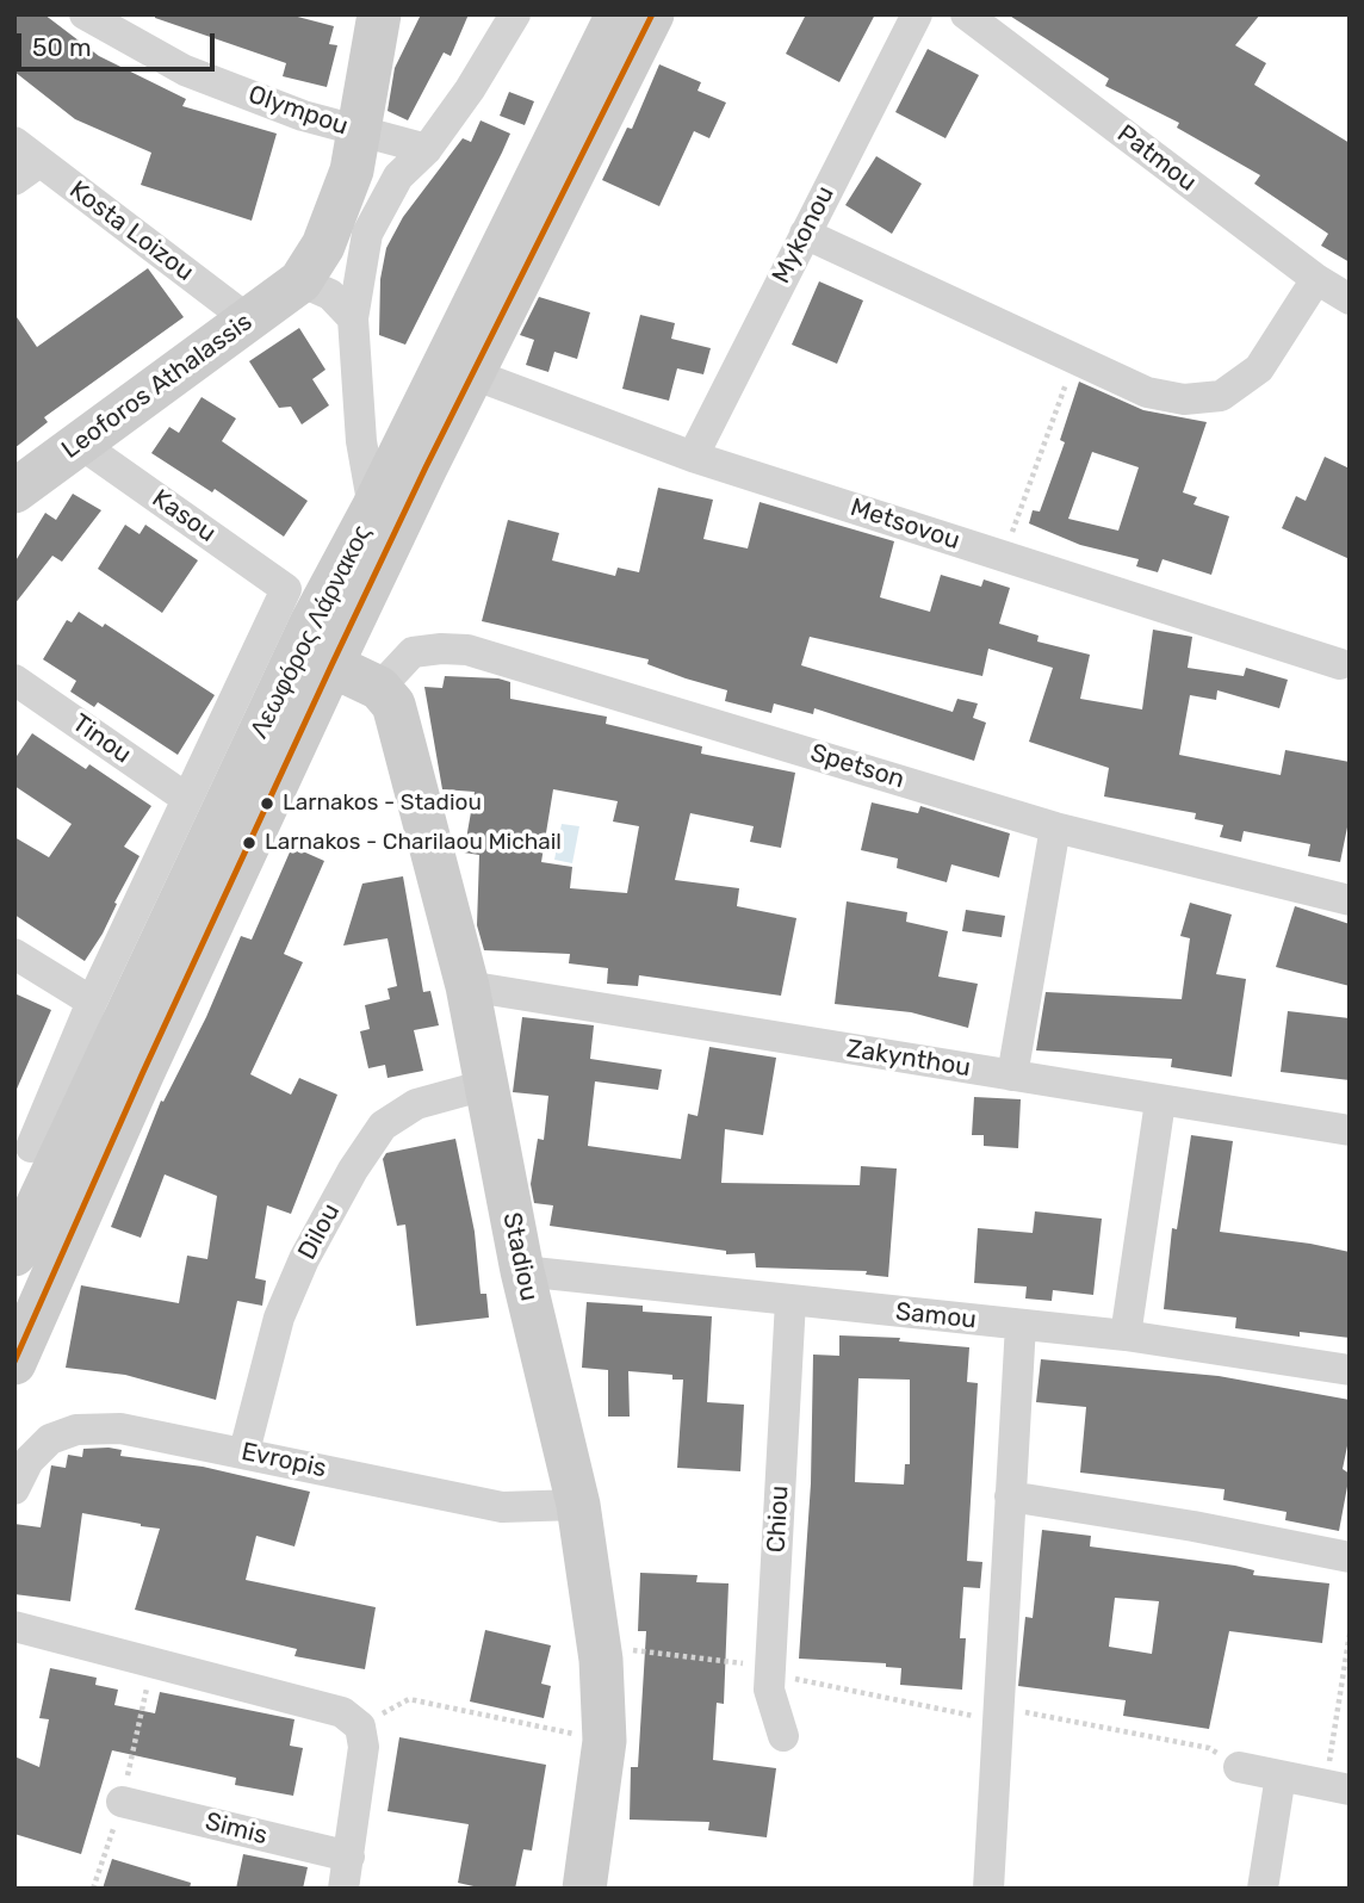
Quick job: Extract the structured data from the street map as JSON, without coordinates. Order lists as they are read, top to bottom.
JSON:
{
  "streets": {
    "main road": ["Leoforos Athalassis", "Λεωφόρος Λάρνακος", "Stadiou"],
    "street": [
      "Olympou",
      "Patmou",
      "Kosta Loizou",
      "Mykonou",
      "Kasou",
      "Metsovou",
      "Tinou",
      "Spetson",
      "Zakynthou",
      "Dilou",
      "Samou",
      "Evropis",
      "Chiou",
      "Simis"
    ]
  },
  "crossings": [
    ["Kosta Loizou", "Leoforos Athalassis"],
    ["Mykonou", "Metsovou"],
    ["Leoforos Athalassis", "Kasou"],
    ["Kasou", "Tinou"],
    ["Metsovou", "Λεωφόρος Λάρνακος"],
    ["Spetson", "Stadiou"],
    ["Zakynthou", "Stadiou"],
    ["Dilou", "Stadiou"],
    ["Dilou", "Evropis"],
    ["Stadiou", "Samou"],
    ["Stadiou", "Evropis"],
    ["Samou", "Chiou"]
  ],
  "places": ["Larnakos - Stadiou", "Larnakos - Charilaou Michail"],
  "scale_bar": "50 m"
}
